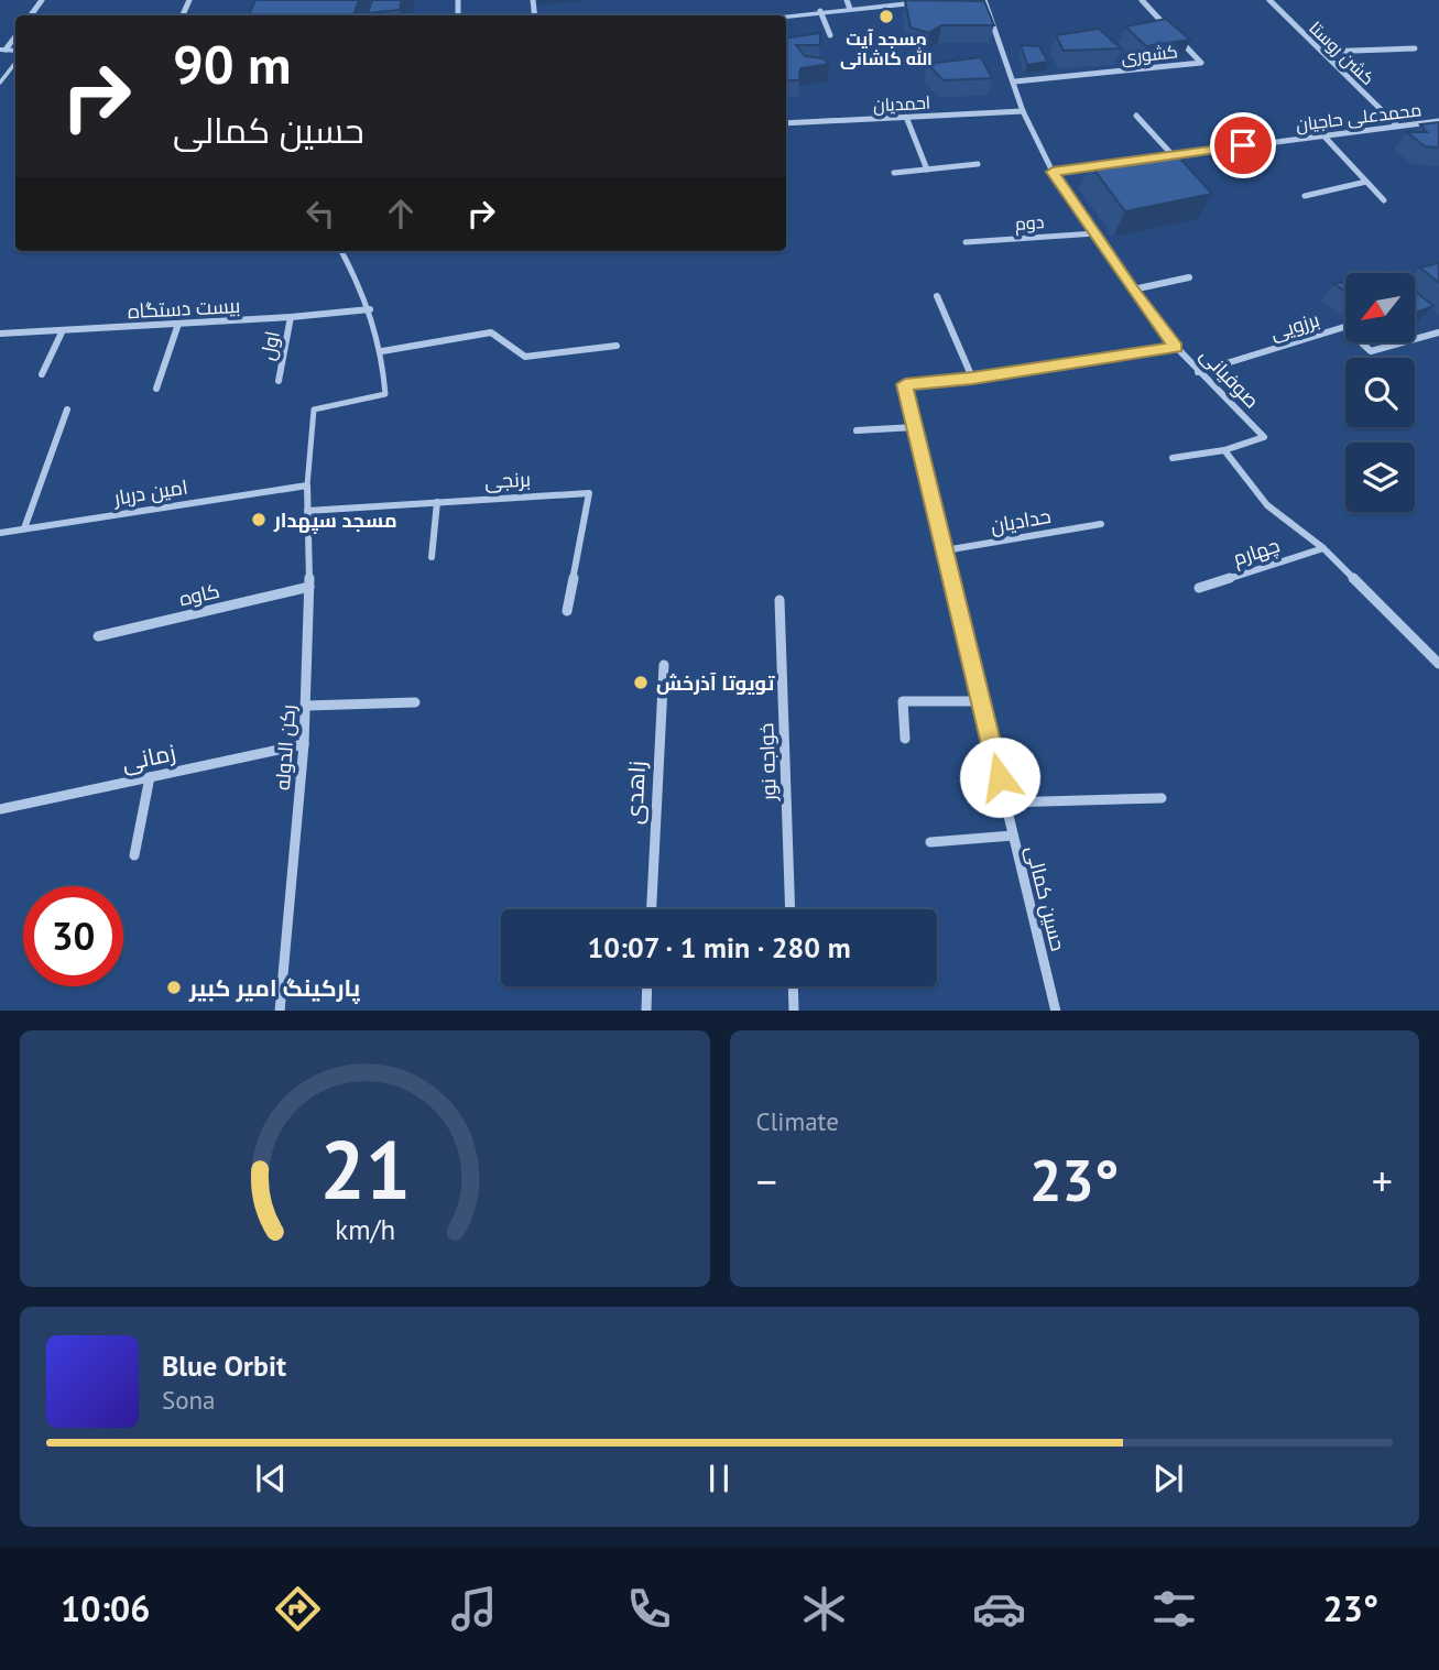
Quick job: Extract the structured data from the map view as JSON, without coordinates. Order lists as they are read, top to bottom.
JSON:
{
  "streets": {
    "street": [
      "کشن روستا",
      "کشوری",
      "احمدیان",
      "محمدعلی حاجیان",
      "دوم",
      "بیست دستگاه",
      "برزویی",
      "اول",
      "صوفیانی",
      "برنجی",
      "امین دربار",
      "حدادیان",
      "چهارم",
      "کاوه",
      "رکن الدوله",
      "زمانی",
      "خواجه نور",
      "زاهدی",
      "حسین کمالی"
    ]
  },
  "crossings": [
    ["کشن روستا", "محمدعلی حاجیان"],
    ["کشوری", "صوفیانی"],
    ["احمدیان", "صوفیانی"],
    ["محمدعلی حاجیان", "صوفیانی"],
    ["دوم", "صوفیانی"],
    ["بیست دستگاه", "اول"],
    ["برزویی", "صوفیانی"],
    ["صوفیانی", "حسین کمالی"],
    ["برنجی", "رکن الدوله"],
    ["امین دربار", "رکن الدوله"],
    ["حدادیان", "حسین کمالی"],
    ["کاوه", "رکن الدوله"],
    ["رکن الدوله", "زمانی"]
  ],
  "places": [
    "مسجد آیت الله کاشانی",
    "مسجد سپهدار",
    "تویوتا آذرخش",
    "پارکینگ امیر کبیر"
  ],
  "north": "bottom left",
  "page": {
    "turn": ["90 m", "حسین کمالی"],
    "limit": "30",
    "trip": "10:07 · 1 min · 280 m",
    "tile": "Climate",
    "heat": ["−", "23°", "+"],
    "song": ["Blue Orbit", "Sona"],
    "tabs": ["10:06", "23°"],
    "gauge": ["21", "km/h"]
  }
}
